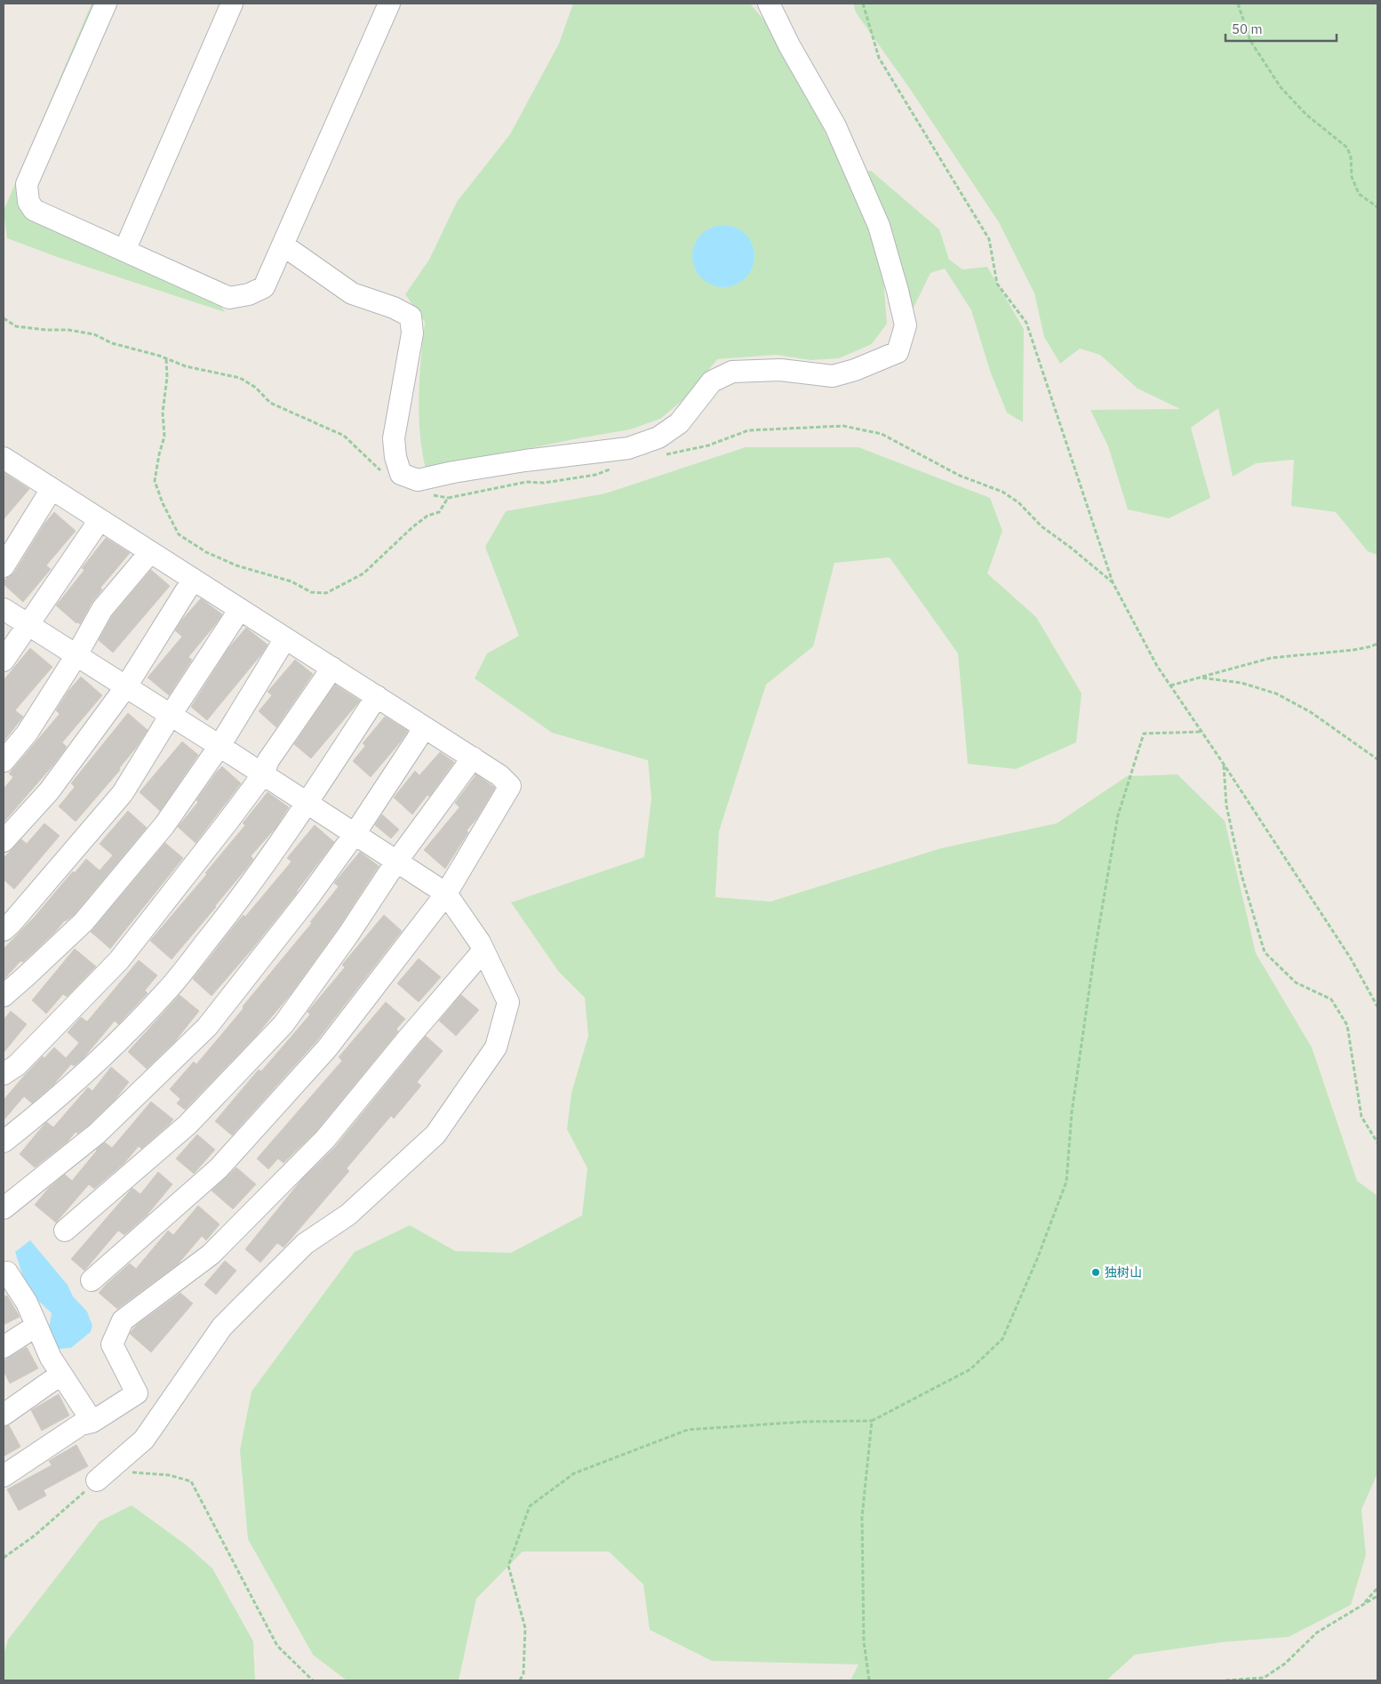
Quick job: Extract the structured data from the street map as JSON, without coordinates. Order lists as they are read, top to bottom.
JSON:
{
  "places": ["独树山"],
  "scale_bar": "50 m"
}
